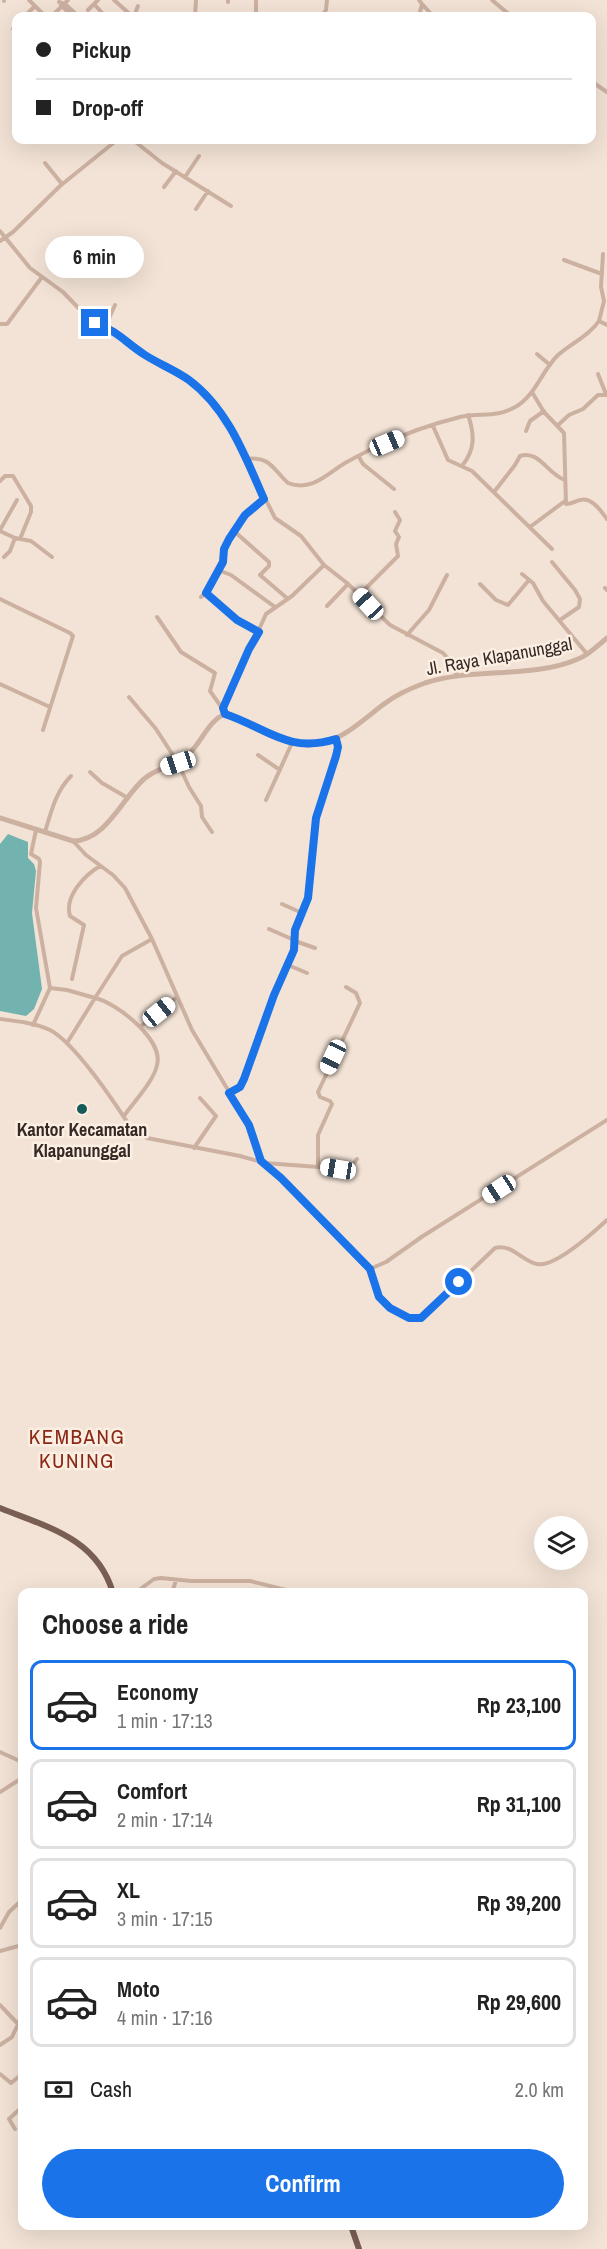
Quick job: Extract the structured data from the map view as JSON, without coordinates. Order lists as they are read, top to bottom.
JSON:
{
  "streets": {
    "street": ["Jl. Raya Klapanunggal"]
  },
  "districts": ["KEMBANG KUNING"],
  "places": ["Kantor Kecamatan Klapanunggal"],
  "page": {
    "banner": ["Pickup", "Drop-off"],
    "bubble": "6 min",
    "heading": "Choose a ride",
    "list": [
      {
        "name": "Economy",
        "note": "1 min · 17:13",
        "value": "Rp 23,100"
      },
      {
        "name": "Comfort",
        "note": "2 min · 17:14",
        "value": "Rp 31,100"
      },
      {
        "name": "XL",
        "note": "3 min · 17:15",
        "value": "Rp 39,200"
      },
      {
        "name": "Moto",
        "note": "4 min · 17:16",
        "value": "Rp 29,600"
      }
    ],
    "pay": ["Cash", "2.0 km"],
    "buttons": "Confirm"
  }
}
